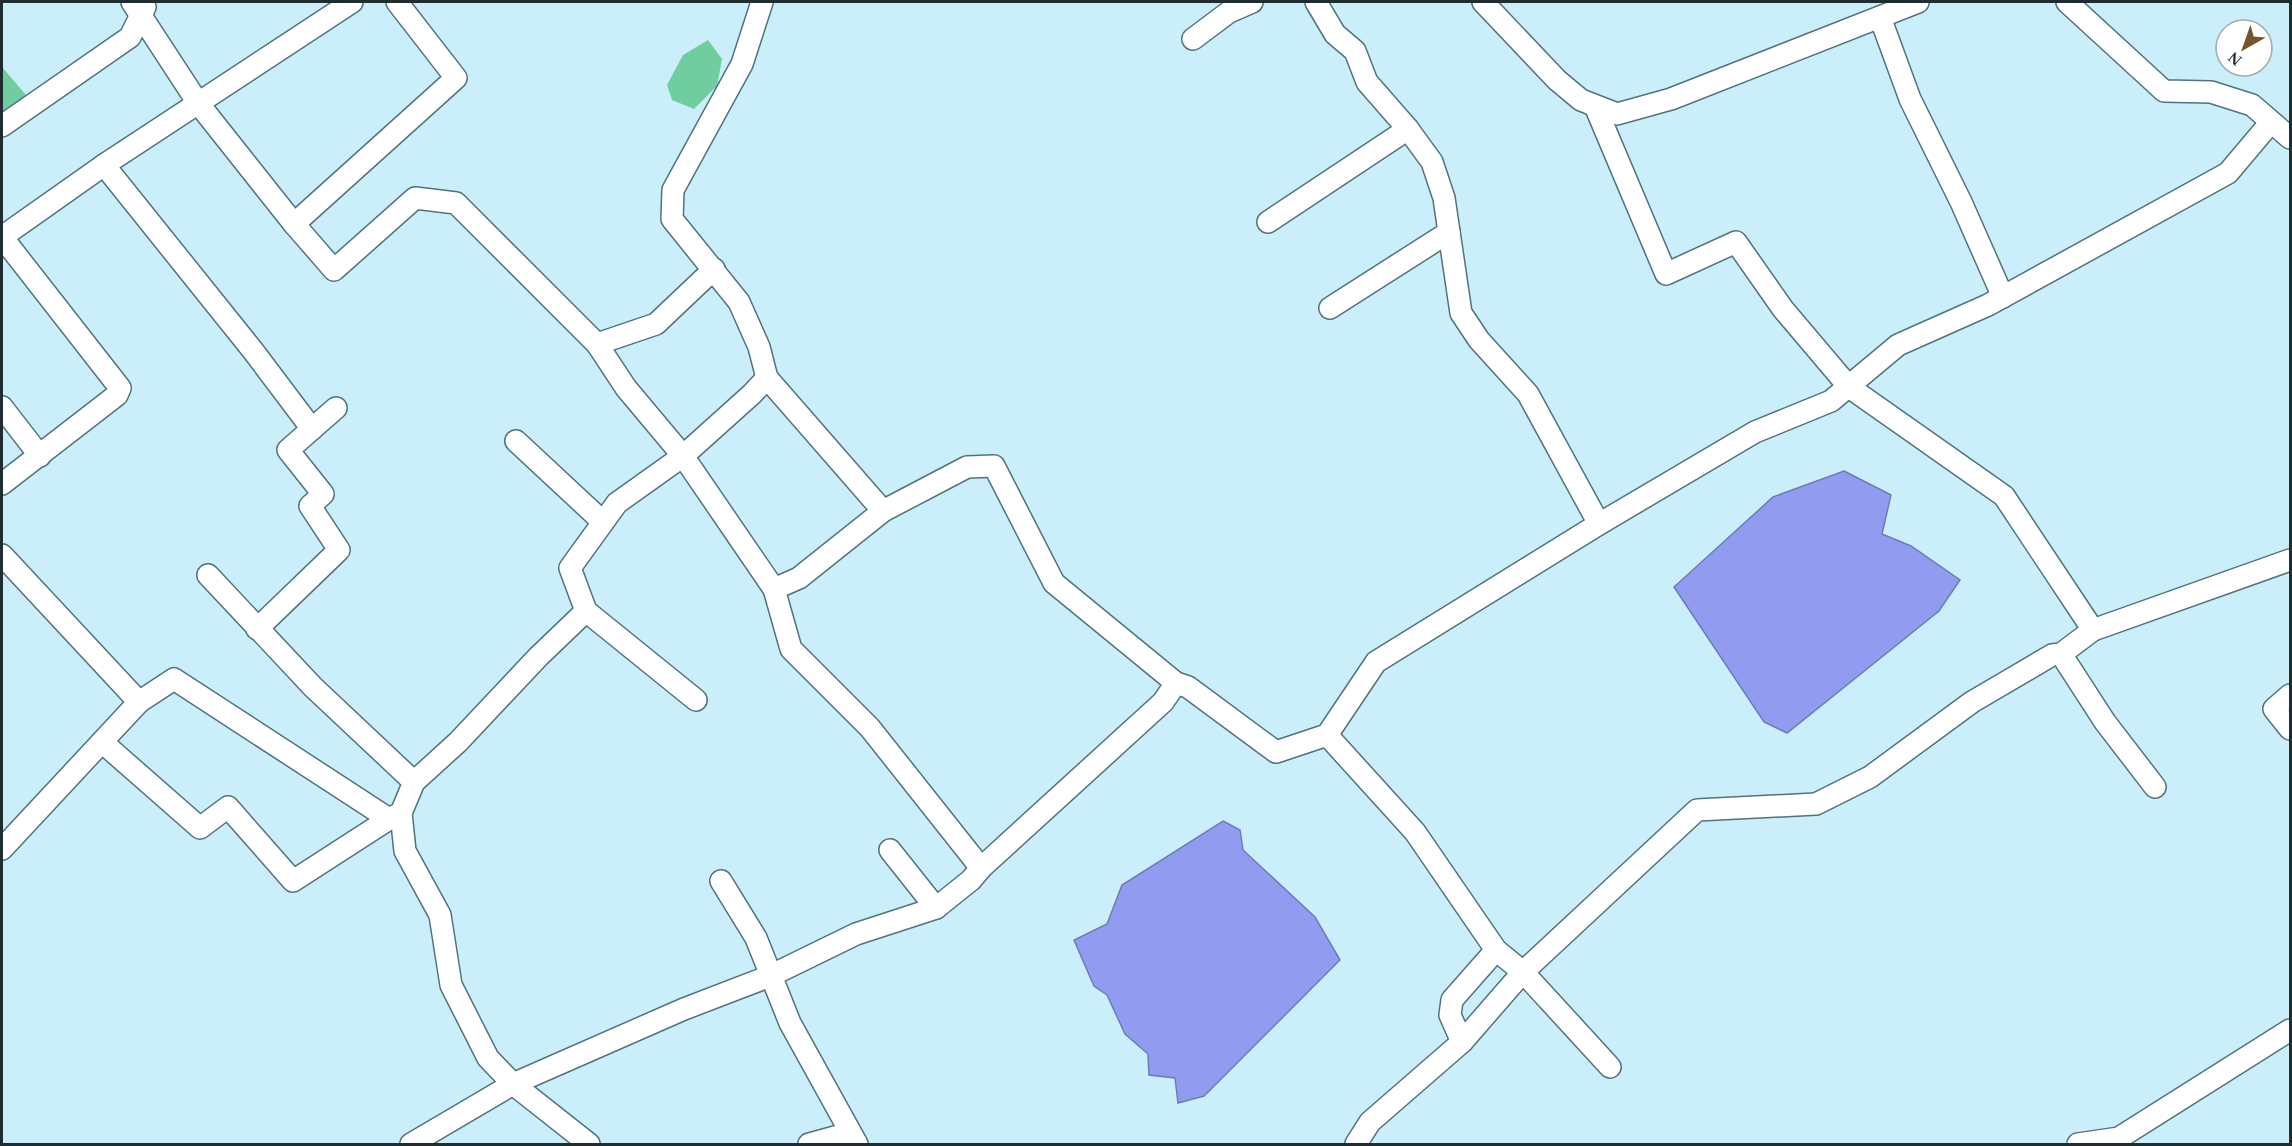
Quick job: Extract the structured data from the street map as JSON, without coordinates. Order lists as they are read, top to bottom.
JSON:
{
  "north": "bottom left"
}
